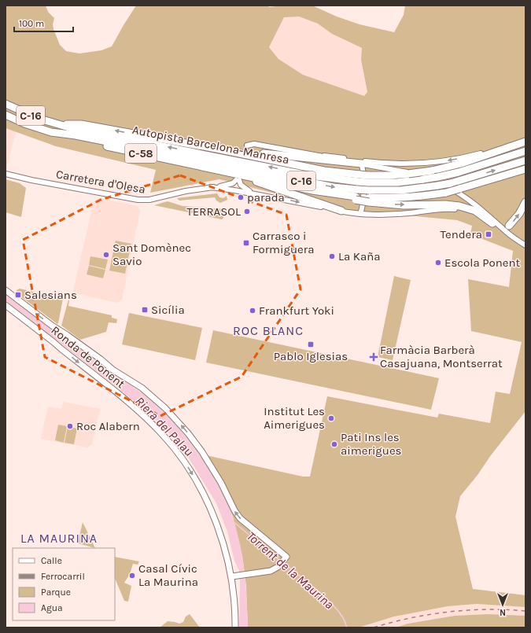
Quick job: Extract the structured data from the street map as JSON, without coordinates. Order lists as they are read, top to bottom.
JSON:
{
  "streets": {
    "highway": ["C-16", "Autopista Barcelona-Manresa", "C-58"],
    "main road": ["Ronda de Ponent"],
    "street": ["Carretera d'Olesa"]
  },
  "crossings": [
    ["Autopista Barcelona-Manresa", "C-58"],
    ["C-58", "Carretera d'Olesa"]
  ],
  "districts": ["ROC BLANC", "LA MAURINA"],
  "water": ["Riera del Palau", "Torrent de la Maurina"],
  "places": {
    "other": [
      "parada",
      "TERRASOL",
      "Sant Domènec Savio",
      "La Kaña",
      "Escola Ponent",
      "Frankfurt Yoki",
      "Institut Les Aimerigues",
      "Roc Alabern",
      "Pati Ins les aimerigues",
      "Casal Cívic La Maurina"
    ],
    "transit": [
      "Tendera",
      "Carrasco i Formiguera",
      "Salesians",
      "Sicília",
      "Pablo Iglesias"
    ],
    "health": ["Farmàcia Barberà Casajuana, Montserrat"]
  },
  "legend": [
    "Calle",
    "Ferrocarril",
    "Parque",
    "Agua"
  ],
  "scale_bar": "100 m",
  "north": "bottom"
}
